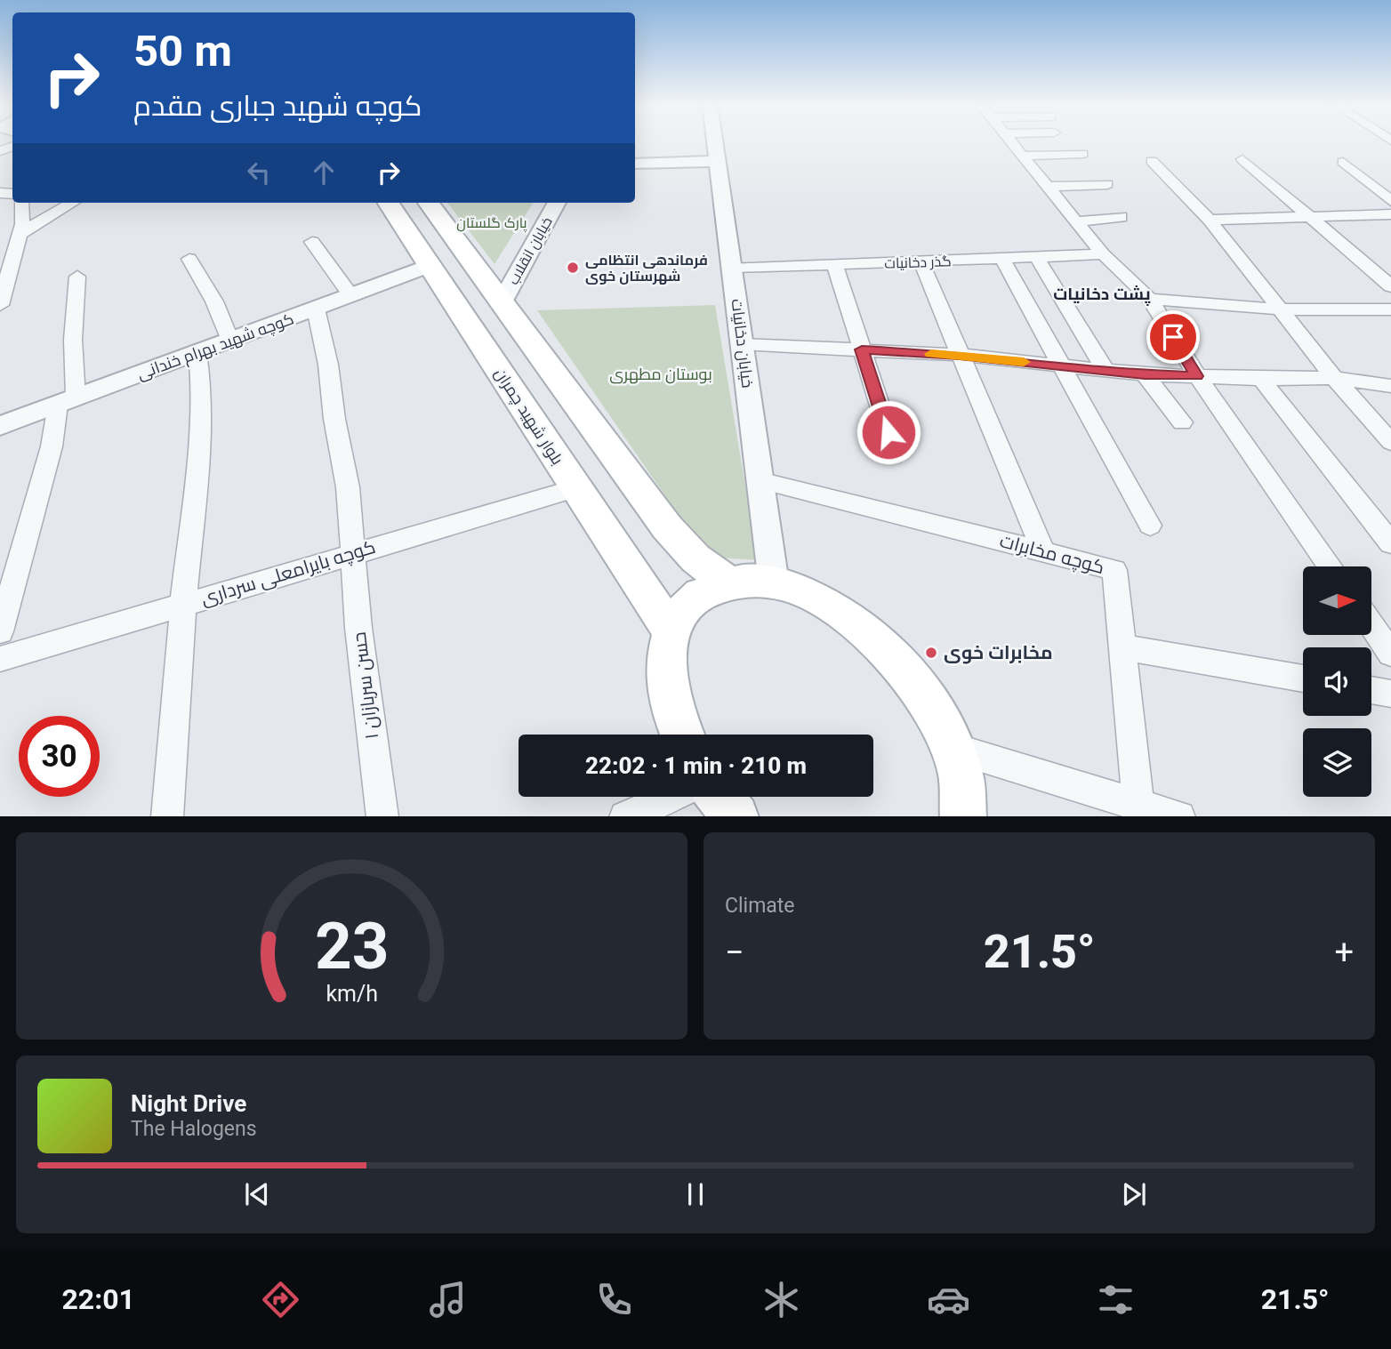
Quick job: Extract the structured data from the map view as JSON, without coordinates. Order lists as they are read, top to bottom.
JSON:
{
  "streets": {
    "main road": ["بلوار شهید چمران"],
    "street": [
      "خیابان انقلاب",
      "گذر دخانیات",
      "خیابان دخانیات",
      "کوچه شهید بهرام خندانی",
      "کوچه مخابرات",
      "کوچه بایرامعلی سرداری",
      "حسن سربازان ۱"
    ]
  },
  "crossings": [
    ["گذر دخانیات", "خیابان دخانیات"],
    ["خیابان دخانیات", "کوچه مخابرات"],
    ["کوچه شهید بهرام خندانی", "بلوار شهید چمران"],
    ["کوچه شهید بهرام خندانی", "حسن سربازان ۱"],
    ["بلوار شهید چمران", "کوچه بایرامعلی سرداری"],
    ["کوچه بایرامعلی سرداری", "حسن سربازان ۱"]
  ],
  "districts": ["پشت دخانیات"],
  "parks": ["پارک گلستان", "بوستان مطهری"],
  "places": ["فرماندهی انتظامی شهرستان خوی", "مخابرات خوی"],
  "north": "right",
  "page": {
    "turn": ["50 m", "کوچه شهید جباری مقدم"],
    "limit": "30",
    "trip": "22:02 · 1 min · 210 m",
    "tile": "Climate",
    "heat": ["−", "21.5°", "+"],
    "song": ["Night Drive", "The Halogens"],
    "tabs": ["22:01", "21.5°"],
    "gauge": ["23", "km/h"]
  }
}
